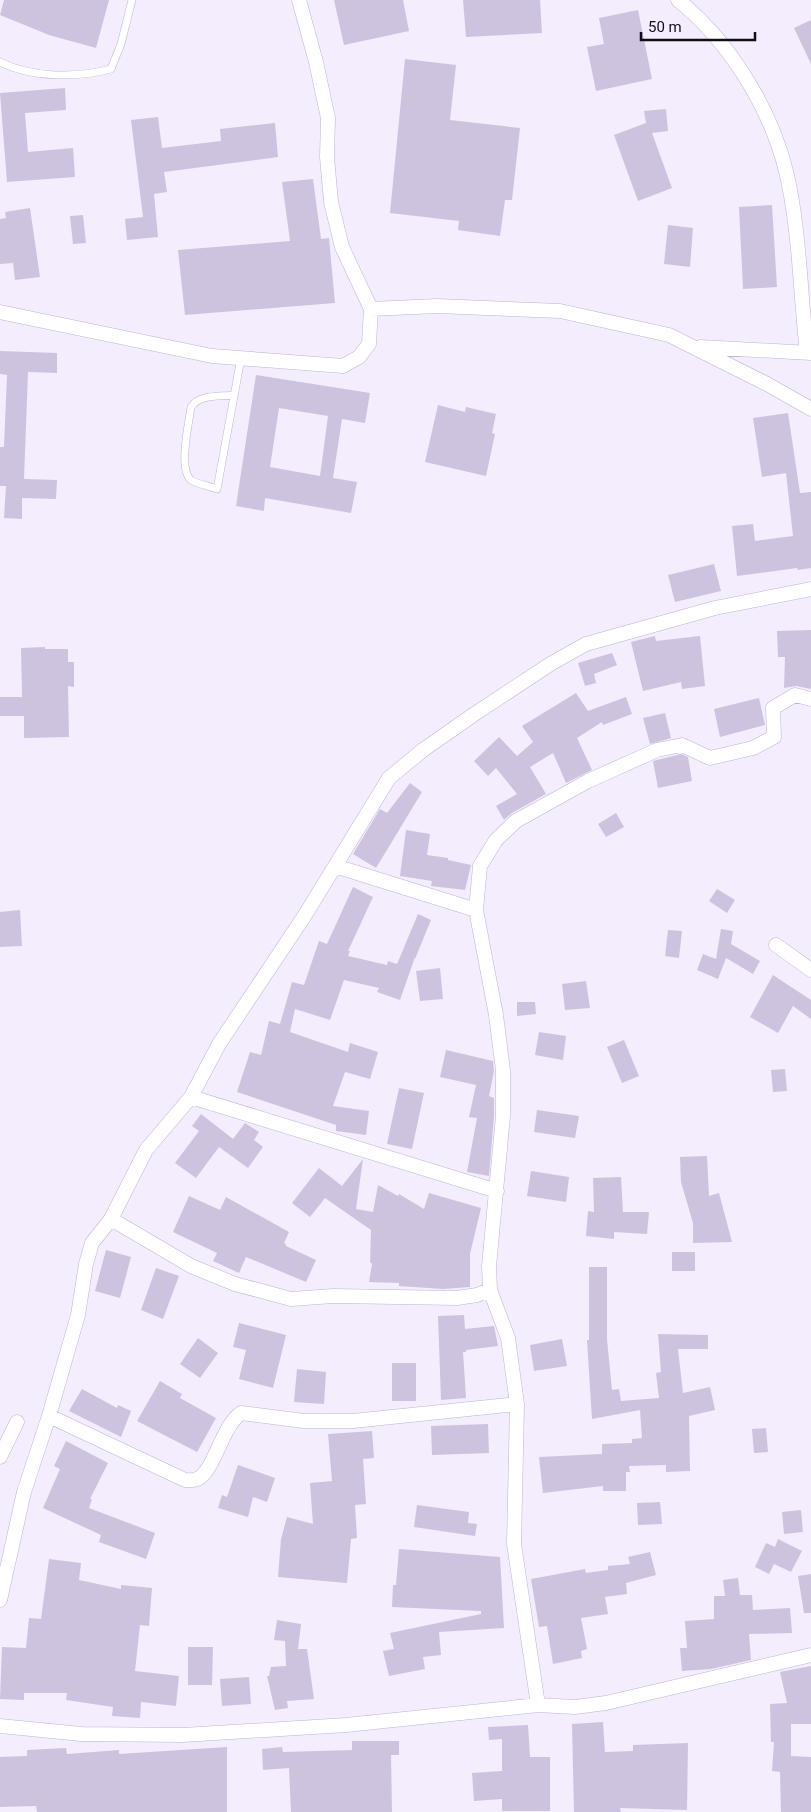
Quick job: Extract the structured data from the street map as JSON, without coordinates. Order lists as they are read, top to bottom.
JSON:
{
  "scale_bar": "50 m"
}
